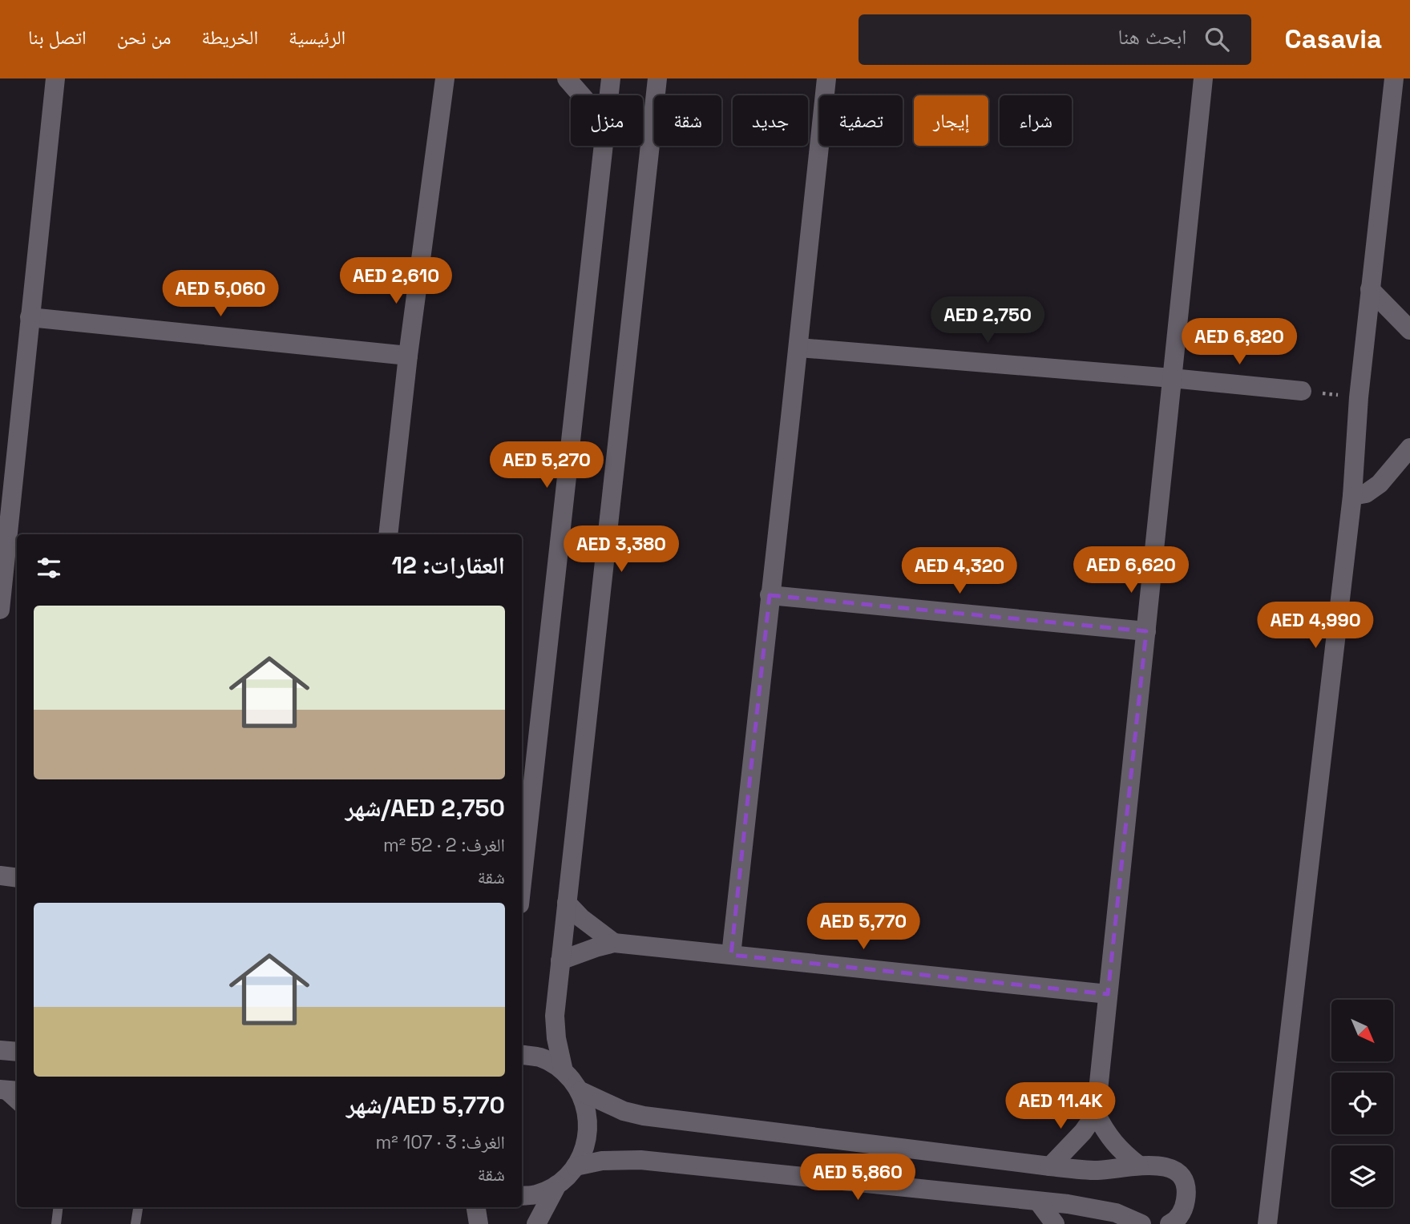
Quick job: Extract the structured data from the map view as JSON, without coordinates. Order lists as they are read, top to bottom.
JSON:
{
  "north": "bottom right",
  "page": {
    "header": "Casavia",
    "search": "ابحث هنا",
    "nav": [
      "الرئيسية",
      "الخريطة",
      "من نحن",
      "اتصل بنا"
    ],
    "chip": [
      "شراء",
      "إيجار",
      "تصفية",
      "جديد",
      "شقة",
      "منزل"
    ],
    "price": [
      "AED 2,610",
      "AED 5,060",
      "AED 2,750",
      "AED 6,820",
      "AED 5,270",
      "AED 3,380",
      "AED 6,620",
      "AED 4,320",
      "AED 4,990",
      "AED 5,770",
      "AED 11.4K",
      "AED 5,860"
    ],
    "heading": "العقارات: 12",
    "list": [
      {
        "name": "AED 2,750/شهر",
        "note": "الغرف: 2 · 52 m² · شقة"
      },
      {
        "name": "AED 5,770/شهر",
        "note": "الغرف: 3 · 107 m² · شقة"
      }
    ]
  }
}
